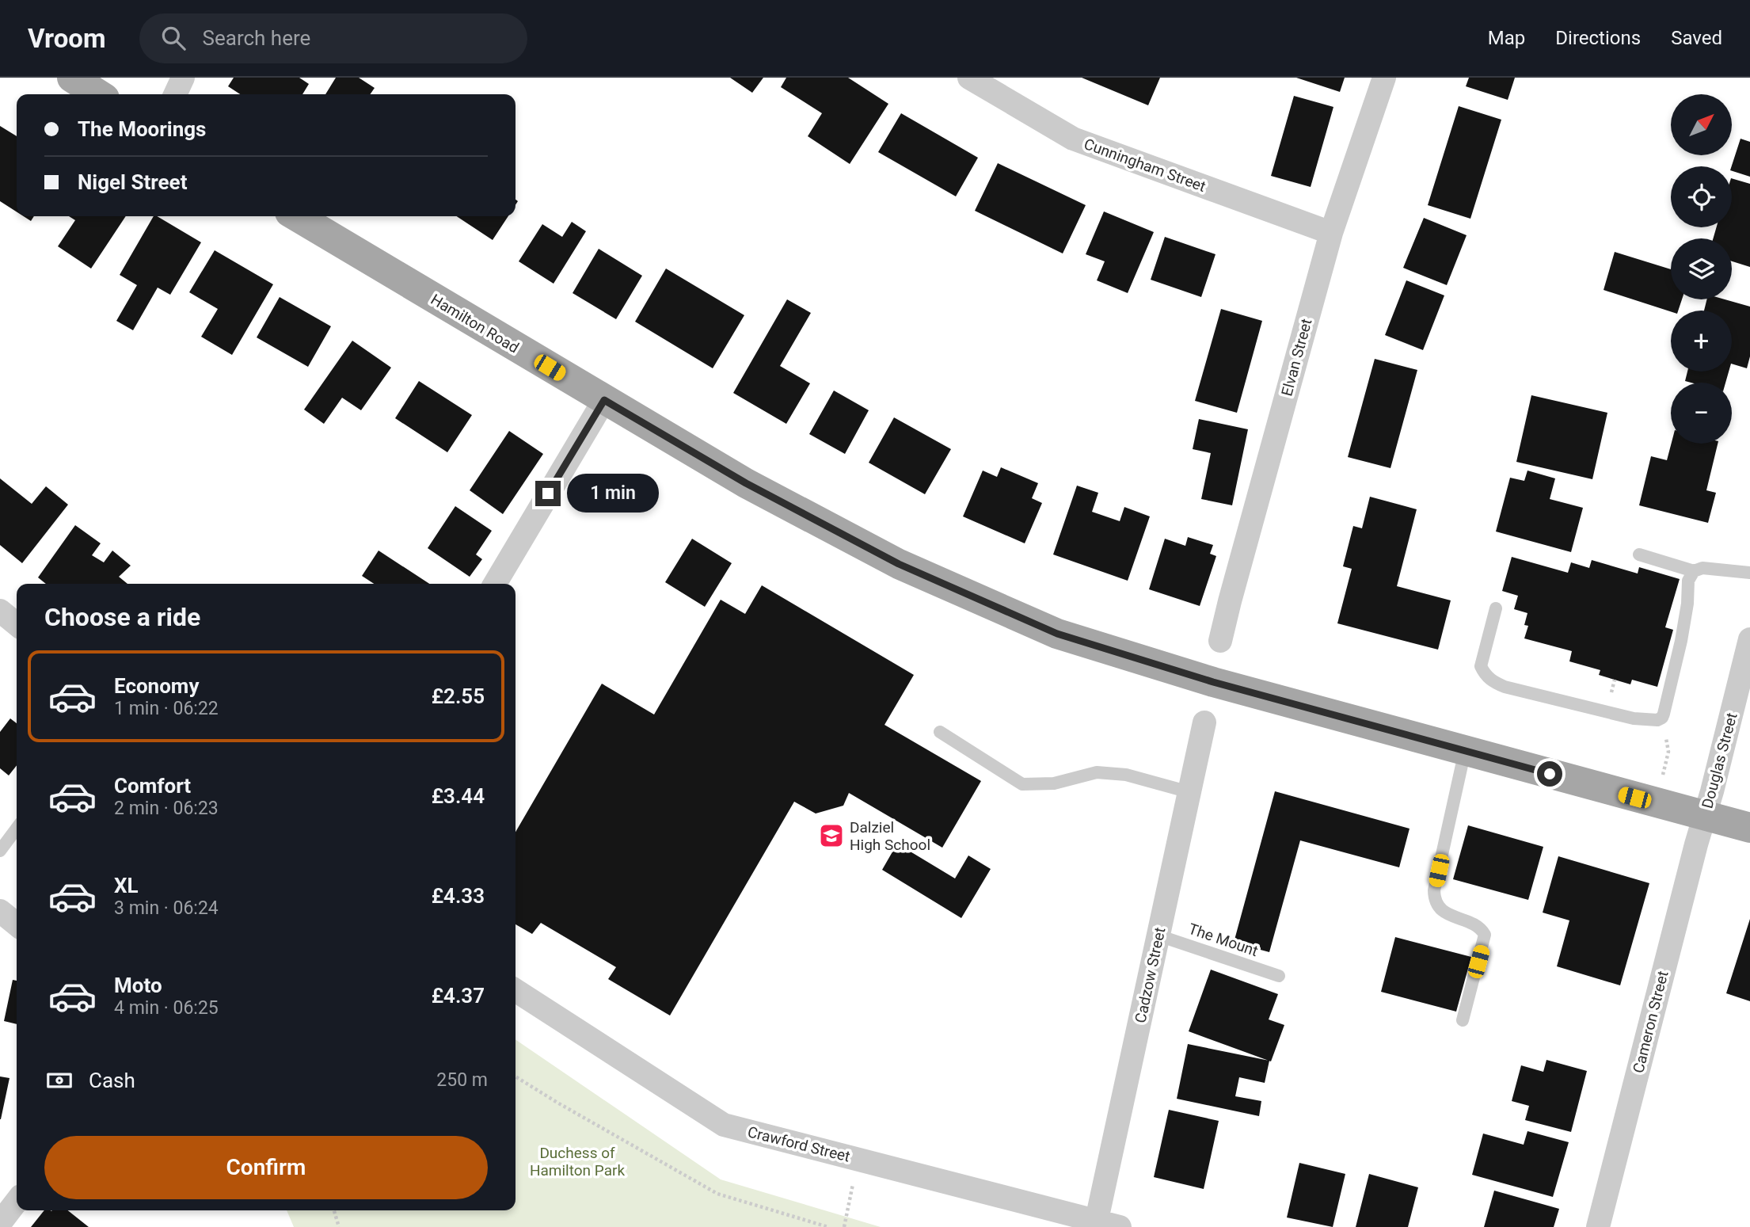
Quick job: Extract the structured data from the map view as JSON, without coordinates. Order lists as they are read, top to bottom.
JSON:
{
  "streets": {
    "main road": ["Hamilton Road"],
    "street": [
      "Cunningham Street",
      "Elvan Street",
      "Douglas Street",
      "Cadzow Street",
      "Cameron Street",
      "Crawford Street"
    ],
    "lane": ["The Mount"]
  },
  "crossings": [
    ["Cunningham Street", "Elvan Street"],
    ["Hamilton Road", "Douglas Street"],
    ["Hamilton Road", "Cameron Street"],
    ["Douglas Street", "Cameron Street"],
    ["The Mount", "Cadzow Street"],
    ["Cadzow Street", "Crawford Street"]
  ],
  "parks": ["Duchess of Hamilton Park"],
  "places": {
    "school or university": ["Dalziel High School"]
  },
  "north": "top right",
  "page": {
    "header": "Vroom",
    "search": "Search here",
    "nav": ["Map", "Directions", "Saved"],
    "map_buttons": ["+", "−"],
    "banner": ["The Moorings", "Nigel Street"],
    "bubble": "1 min",
    "heading": "Choose a ride",
    "list": [
      {
        "name": "Economy",
        "note": "1 min · 06:22",
        "value": "£2.55"
      },
      {
        "name": "Comfort",
        "note": "2 min · 06:23",
        "value": "£3.44"
      },
      {
        "name": "XL",
        "note": "3 min · 06:24",
        "value": "£4.33"
      },
      {
        "name": "Moto",
        "note": "4 min · 06:25",
        "value": "£4.37"
      }
    ],
    "pay": ["Cash", "250 m"],
    "buttons": "Confirm"
  }
}
